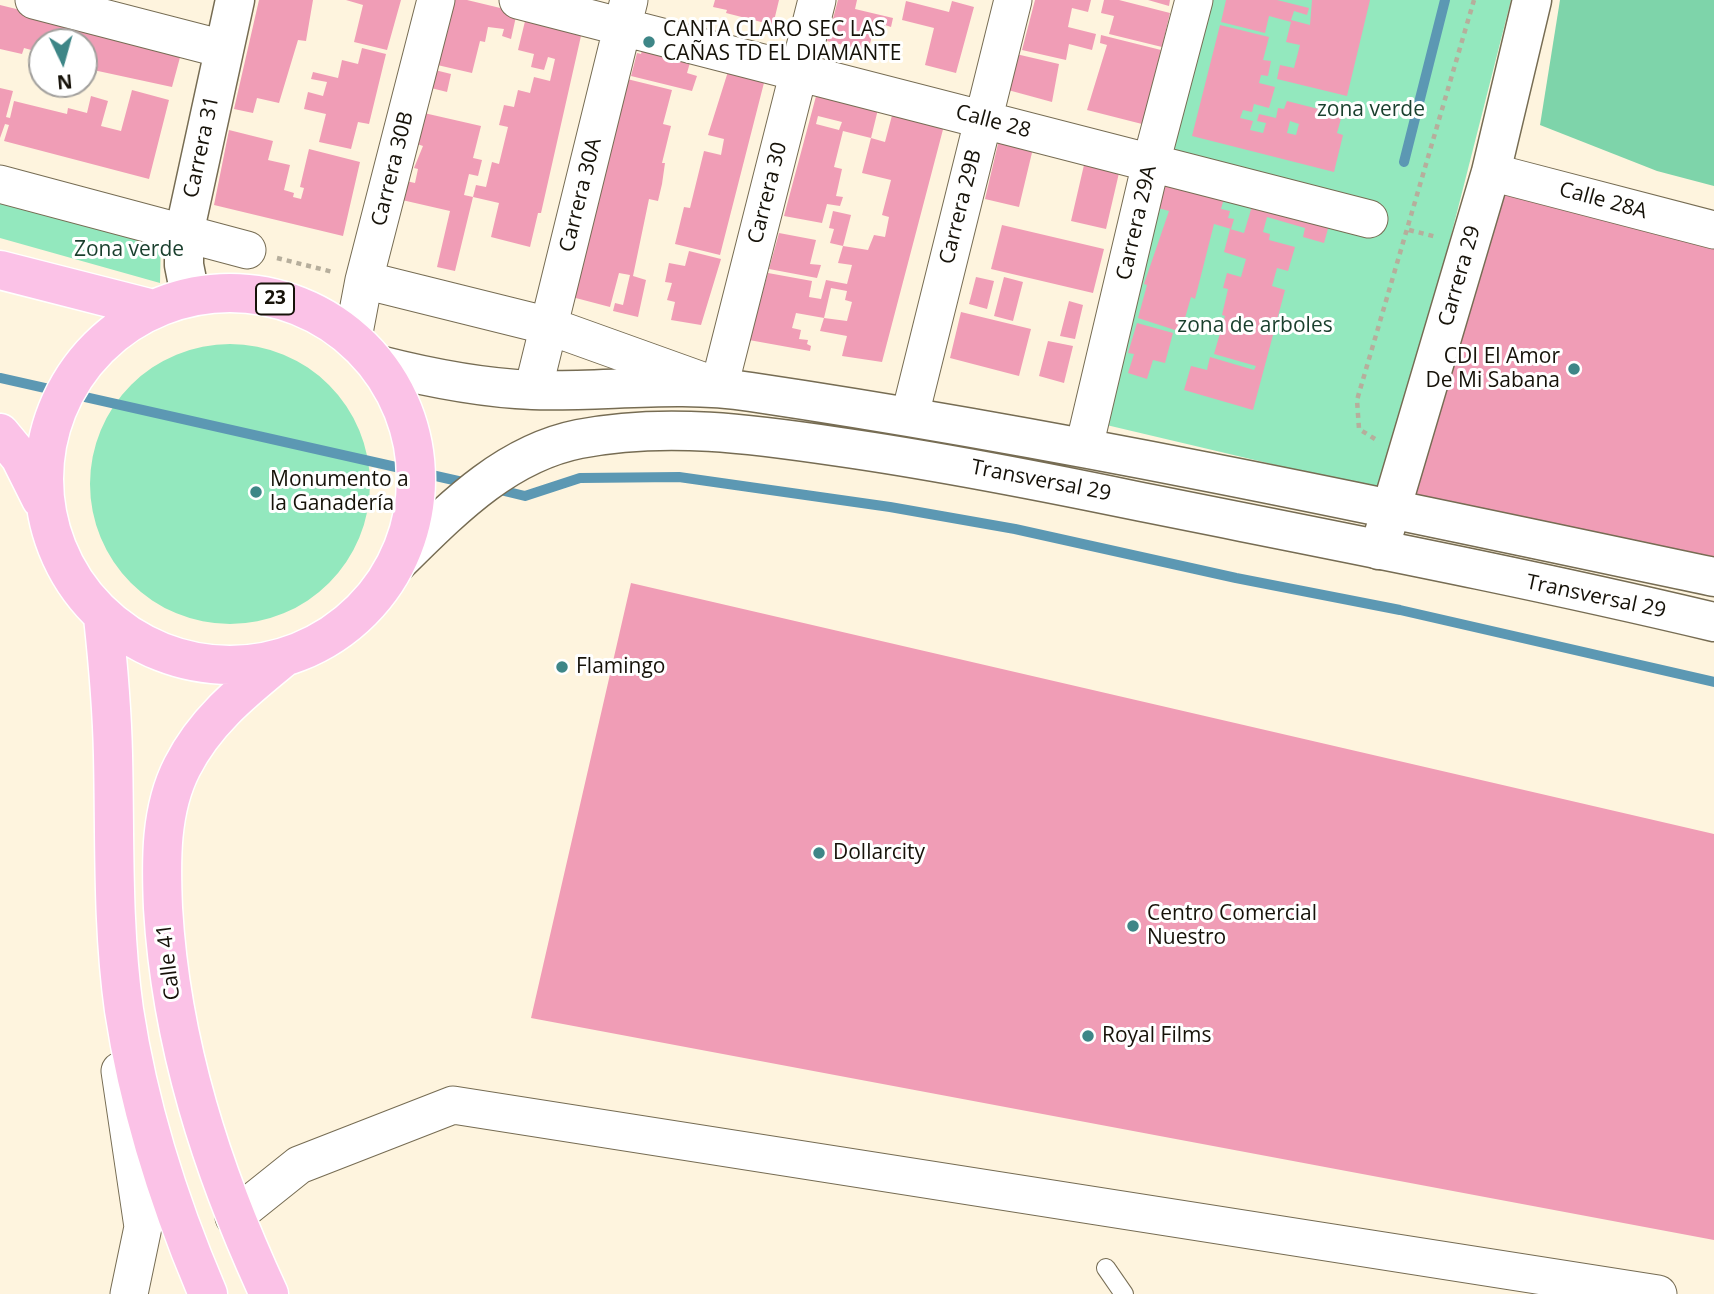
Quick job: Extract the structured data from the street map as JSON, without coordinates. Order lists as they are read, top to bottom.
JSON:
{
  "streets": {
    "highway": ["23", "Calle 41"],
    "main road": ["Carrera 31", "Carrera 29", "Transversal 29"],
    "street": [
      "Calle 28",
      "Carrera 30B",
      "Carrera 30",
      "Carrera 30A",
      "Calle 28A",
      "Carrera 29B",
      "Carrera 29A"
    ]
  },
  "crossings": [
    ["Calle 28", "Carrera 30"],
    ["Calle 28", "Carrera 30A"],
    ["Calle 28", "Carrera 29B"],
    ["Calle 28", "Carrera 29A"],
    ["Carrera 31", "23"],
    ["Carrera 30B", "23"],
    ["Carrera 30B", "Transversal 29"],
    ["Carrera 30", "Transversal 29"],
    ["Carrera 30A", "Transversal 29"],
    ["Calle 28A", "Carrera 29"],
    ["Carrera 29B", "Transversal 29"],
    ["Carrera 29A", "Transversal 29"],
    ["Carrera 29", "Transversal 29"],
    ["23", "Transversal 29"],
    ["23", "Calle 41"]
  ],
  "parks": ["zona verde", "Zona verde", "zona de arboles"],
  "places": [
    "CANTA CLARO SEC LAS CAÑAS TD EL DIAMANTE",
    "CDI El Amor De Mi Sabana",
    "Monumento a la Ganadería",
    "Flamingo",
    "Dollarcity",
    "Centro Comercial Nuestro",
    "Royal Films"
  ],
  "north": "bottom"
}
